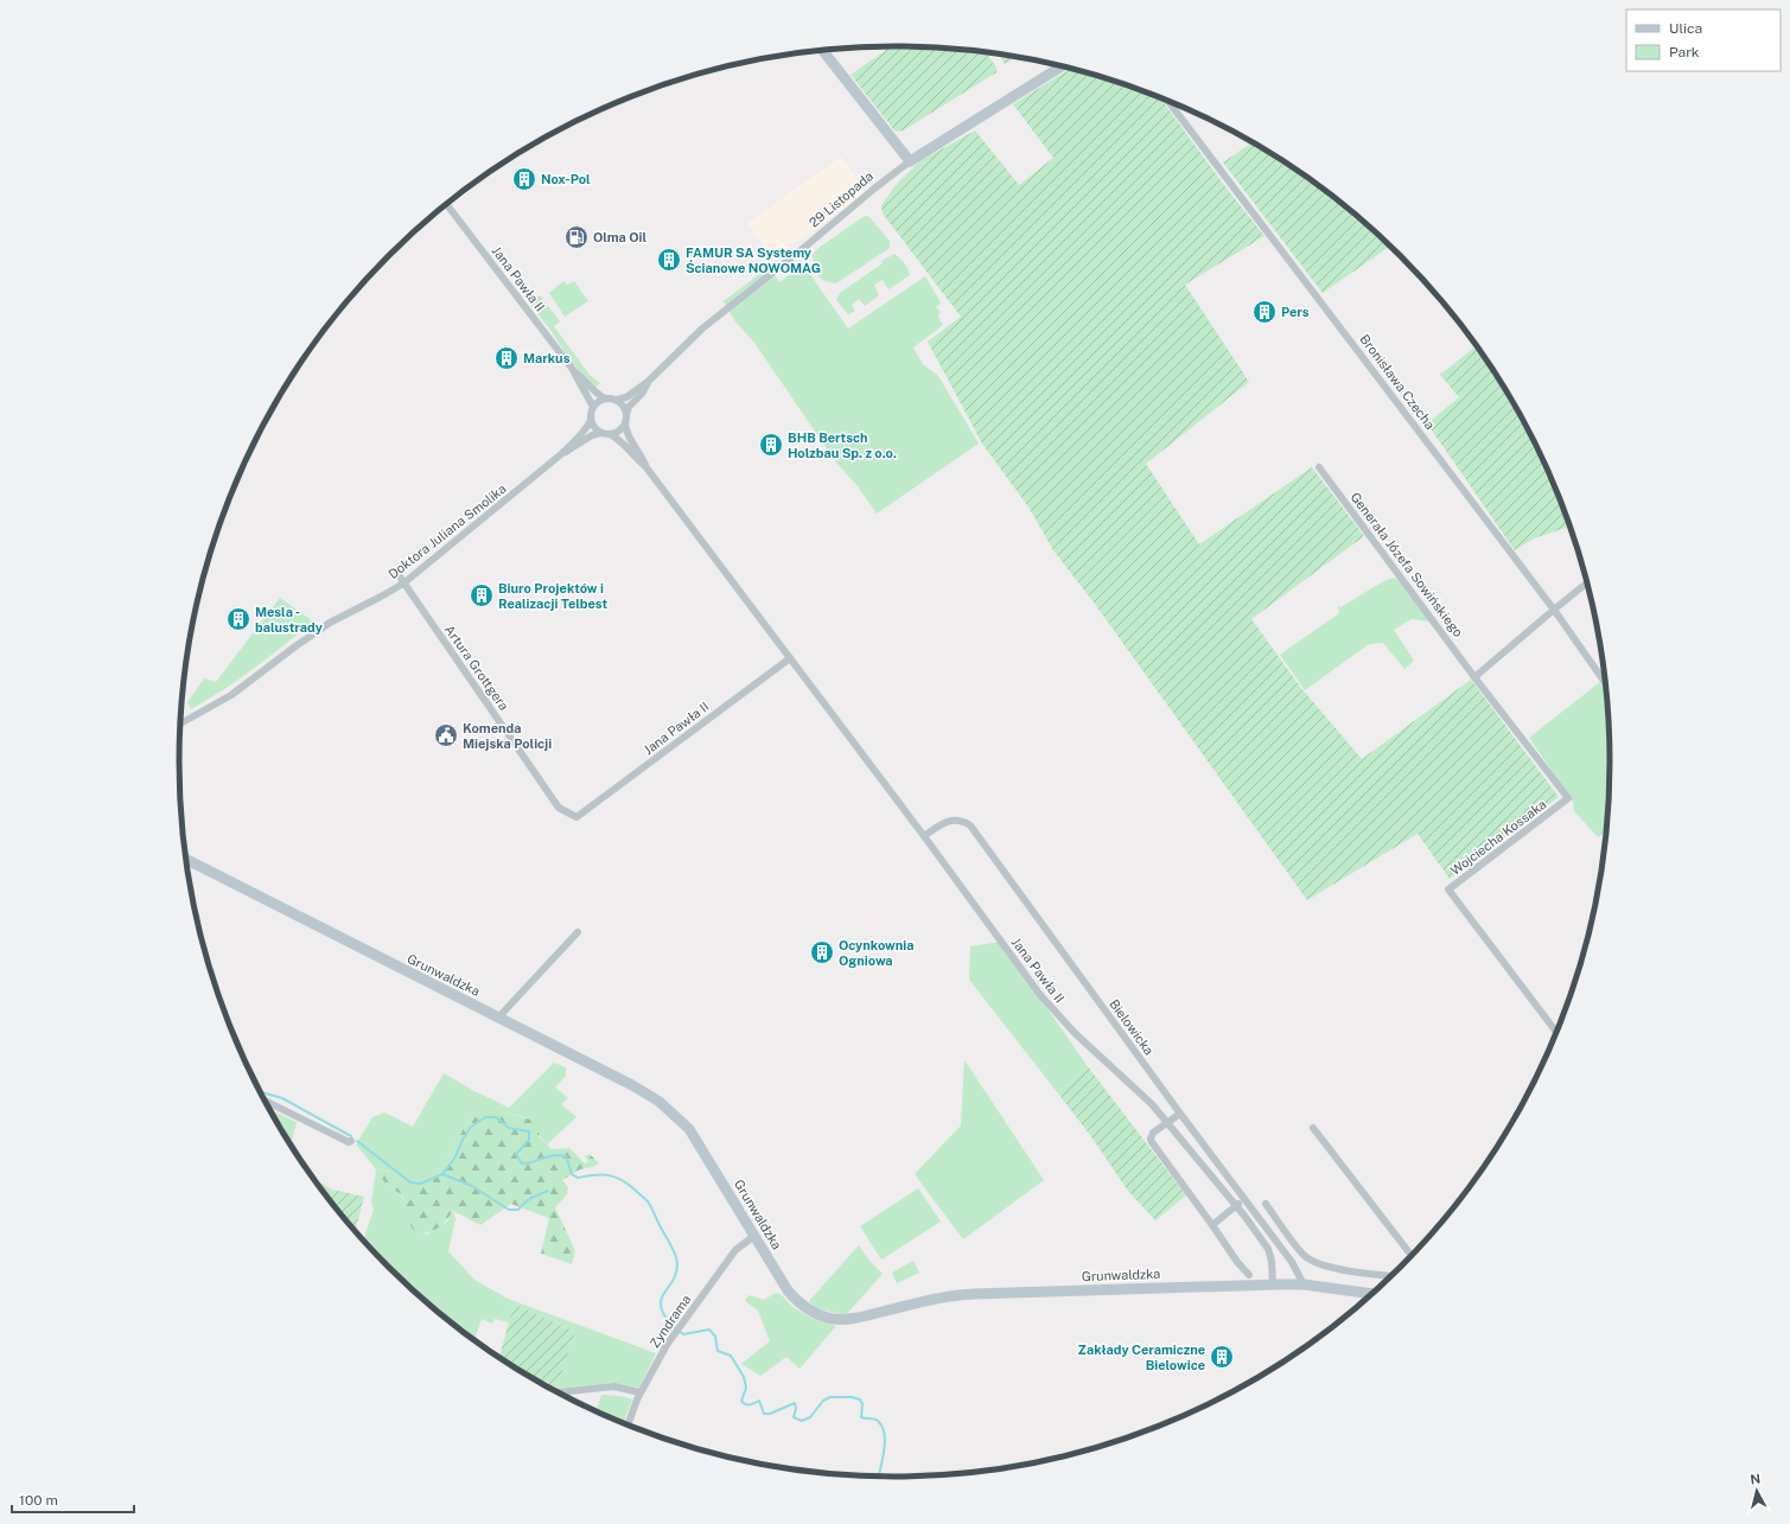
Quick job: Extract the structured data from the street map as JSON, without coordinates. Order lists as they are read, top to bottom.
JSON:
{
  "streets": {
    "street": [
      "29 Listopada",
      "Jana Pawła II",
      "Bronisława Czecha",
      "Doktora Juliana Smolika",
      "Generała Józefa Sowińskiego",
      "Artura Grottgera",
      "Wojciecha Kossaka",
      "Grunwaldzka",
      "Bielowicka",
      "Zyndrama"
    ]
  },
  "crossings": [
    ["29 Listopada", "Jana Pawła II"],
    ["29 Listopada", "Doktora Juliana Smolika"],
    ["Jana Pawła II", "Doktora Juliana Smolika"],
    ["Jana Pawła II", "Artura Grottgera"],
    ["Jana Pawła II", "Grunwaldzka"],
    ["Jana Pawła II", "Bielowicka"],
    ["Doktora Juliana Smolika", "Artura Grottgera"],
    ["Generała Józefa Sowińskiego", "Wojciecha Kossaka"],
    ["Grunwaldzka", "Bielowicka"],
    ["Grunwaldzka", "Zyndrama"]
  ],
  "places": {
    "building": [
      "Nox-Pol",
      "FAMUR SA Systemy Ścianowe NOWOMAG",
      "Pers",
      "Markus",
      "BHB Bertsch Holzbau Sp. z o.o.",
      "Biuro Projektów i Realizacji Telbest",
      "Mesla - balustrady",
      "Ocynkownia Ogniowa",
      "Zakłady Ceramiczne Bielowice"
    ],
    "fuel station": ["Olma Oil"],
    "public building": ["Komenda Miejska Policji"]
  },
  "legend": ["Ulica", "Park"],
  "scale_bar": "100 m",
  "north": "top"
}
